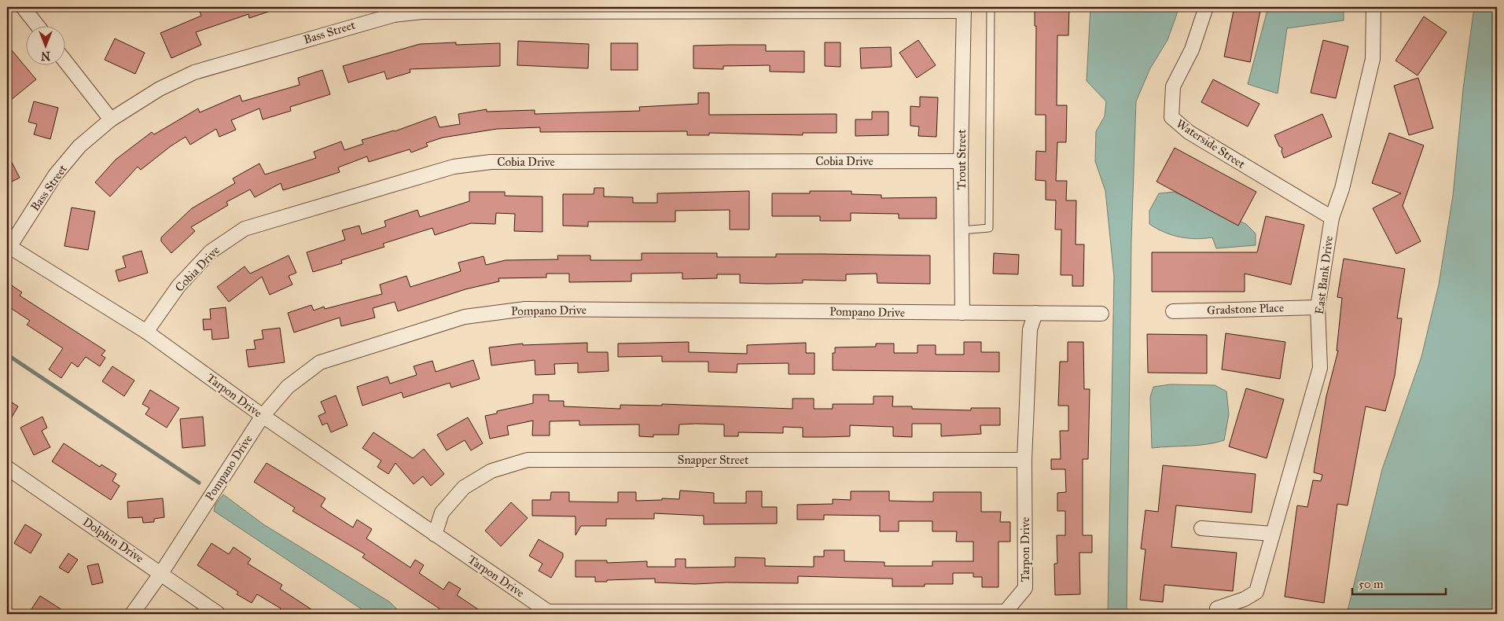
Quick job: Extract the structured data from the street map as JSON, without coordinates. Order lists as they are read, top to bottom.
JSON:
{
  "streets": {
    "street": [
      "Bass Street",
      "Waterside Street",
      "Trout Street",
      "Cobia Drive",
      "East Bank Drive",
      "Gradstone Place",
      "Pompano Drive",
      "Tarpon Drive",
      "Snapper Street",
      "Dolphin Drive"
    ]
  },
  "crossings": [
    ["Bass Street", "Trout Street"],
    ["Bass Street", "Tarpon Drive"],
    ["Waterside Street", "East Bank Drive"],
    ["Trout Street", "Cobia Drive"],
    ["Trout Street", "Pompano Drive"],
    ["Cobia Drive", "Tarpon Drive"],
    ["East Bank Drive", "Gradstone Place"],
    ["Pompano Drive", "Tarpon Drive"],
    ["Pompano Drive", "Dolphin Drive"],
    ["Tarpon Drive", "Snapper Street"]
  ],
  "scale_bar": "50 m",
  "north": "bottom"
}
